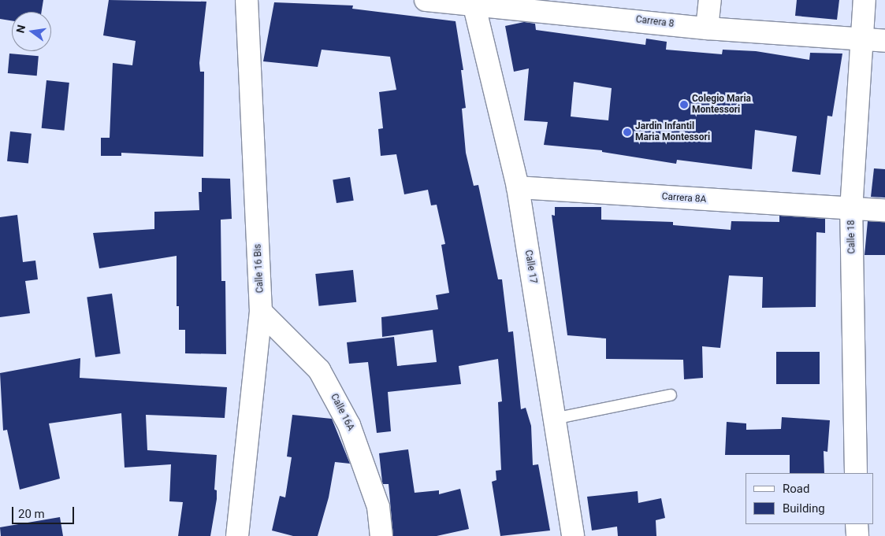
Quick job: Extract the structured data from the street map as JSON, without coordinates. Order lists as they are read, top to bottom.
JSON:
{
  "streets": {
    "street": [
      "Carrera 8",
      "Carrera 8A",
      "Calle 18",
      "Calle 17",
      "Calle 16 Bis",
      "Calle 16A"
    ]
  },
  "crossings": [
    ["Carrera 8", "Calle 18"],
    ["Carrera 8", "Calle 17"],
    ["Carrera 8A", "Calle 18"],
    ["Carrera 8A", "Calle 17"],
    ["Calle 16 Bis", "Calle 16A"]
  ],
  "places": ["Colegio Maria Montessori", "Jardin Infantil Maria Montessori"],
  "legend": ["Road", "Building"],
  "scale_bar": "20 m",
  "north": "left"
}
